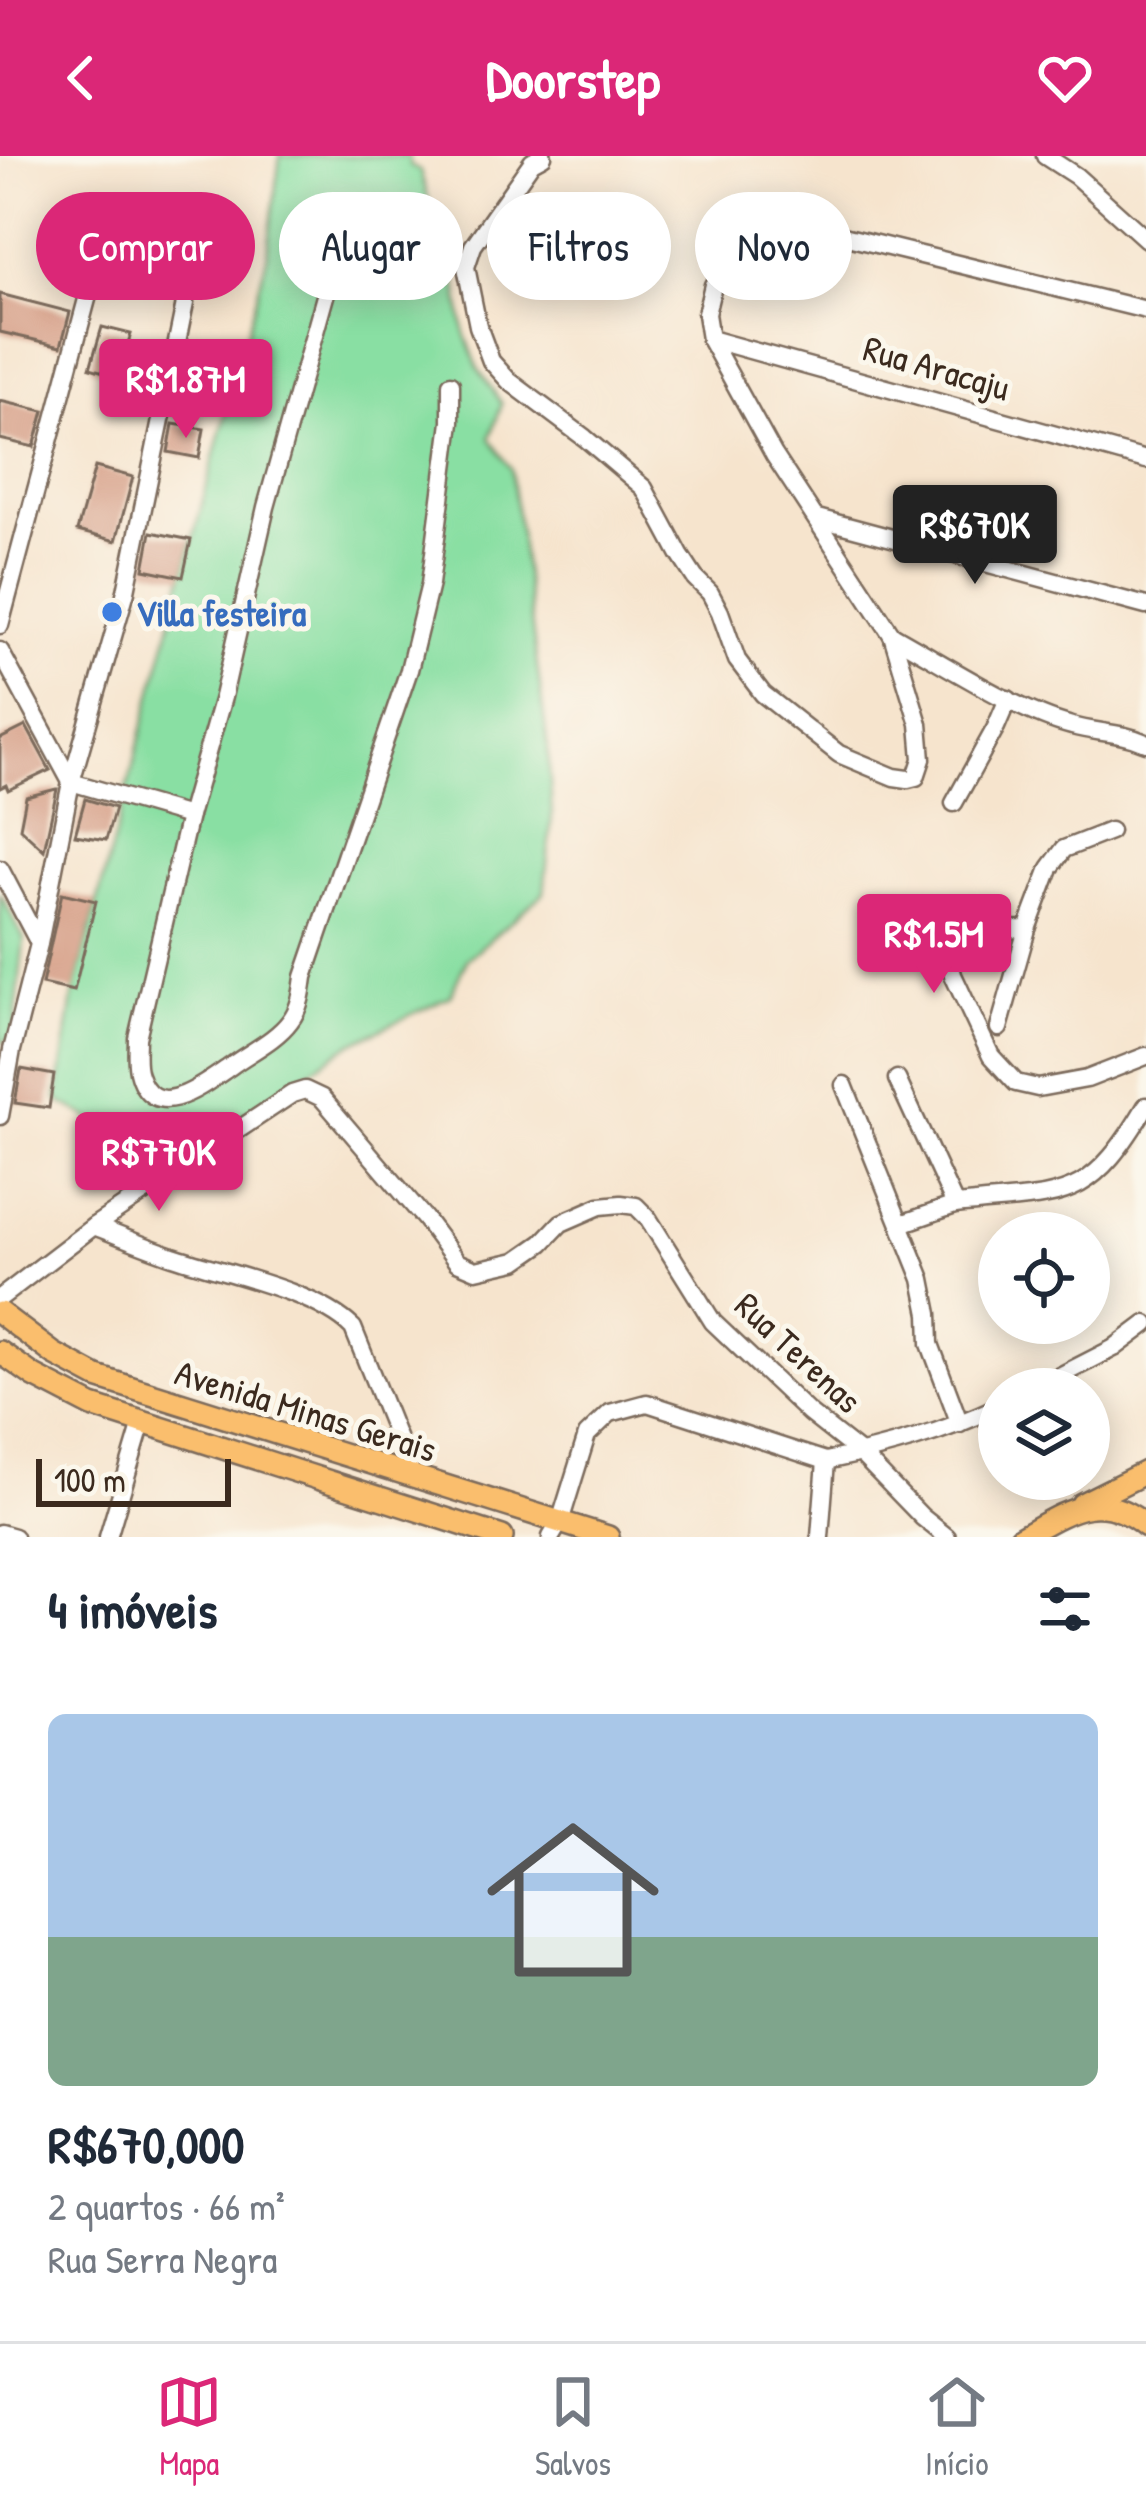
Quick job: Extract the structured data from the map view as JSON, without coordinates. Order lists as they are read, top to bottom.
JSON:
{
  "streets": {
    "main road": ["Avenida Minas Gerais"],
    "street": ["Rua Aracaju", "Rua Terenas"]
  },
  "places": ["Villa festeira"],
  "scale_bar": "100 m",
  "page": {
    "header": "Doorstep",
    "chip": [
      "Comprar",
      "Alugar",
      "Filtros",
      "Novo"
    ],
    "price": [
      "R$1.87M",
      "R$670K",
      "R$1.5M",
      "R$770K"
    ],
    "scale": "100 m",
    "heading": "4 imóveis",
    "list": [
      {
        "name": "R$670,000",
        "note": "2 quartos · 66 m² · Rua Serra Negra"
      }
    ],
    "tabs": ["Mapa", "Salvos", "Início"]
  }
}
